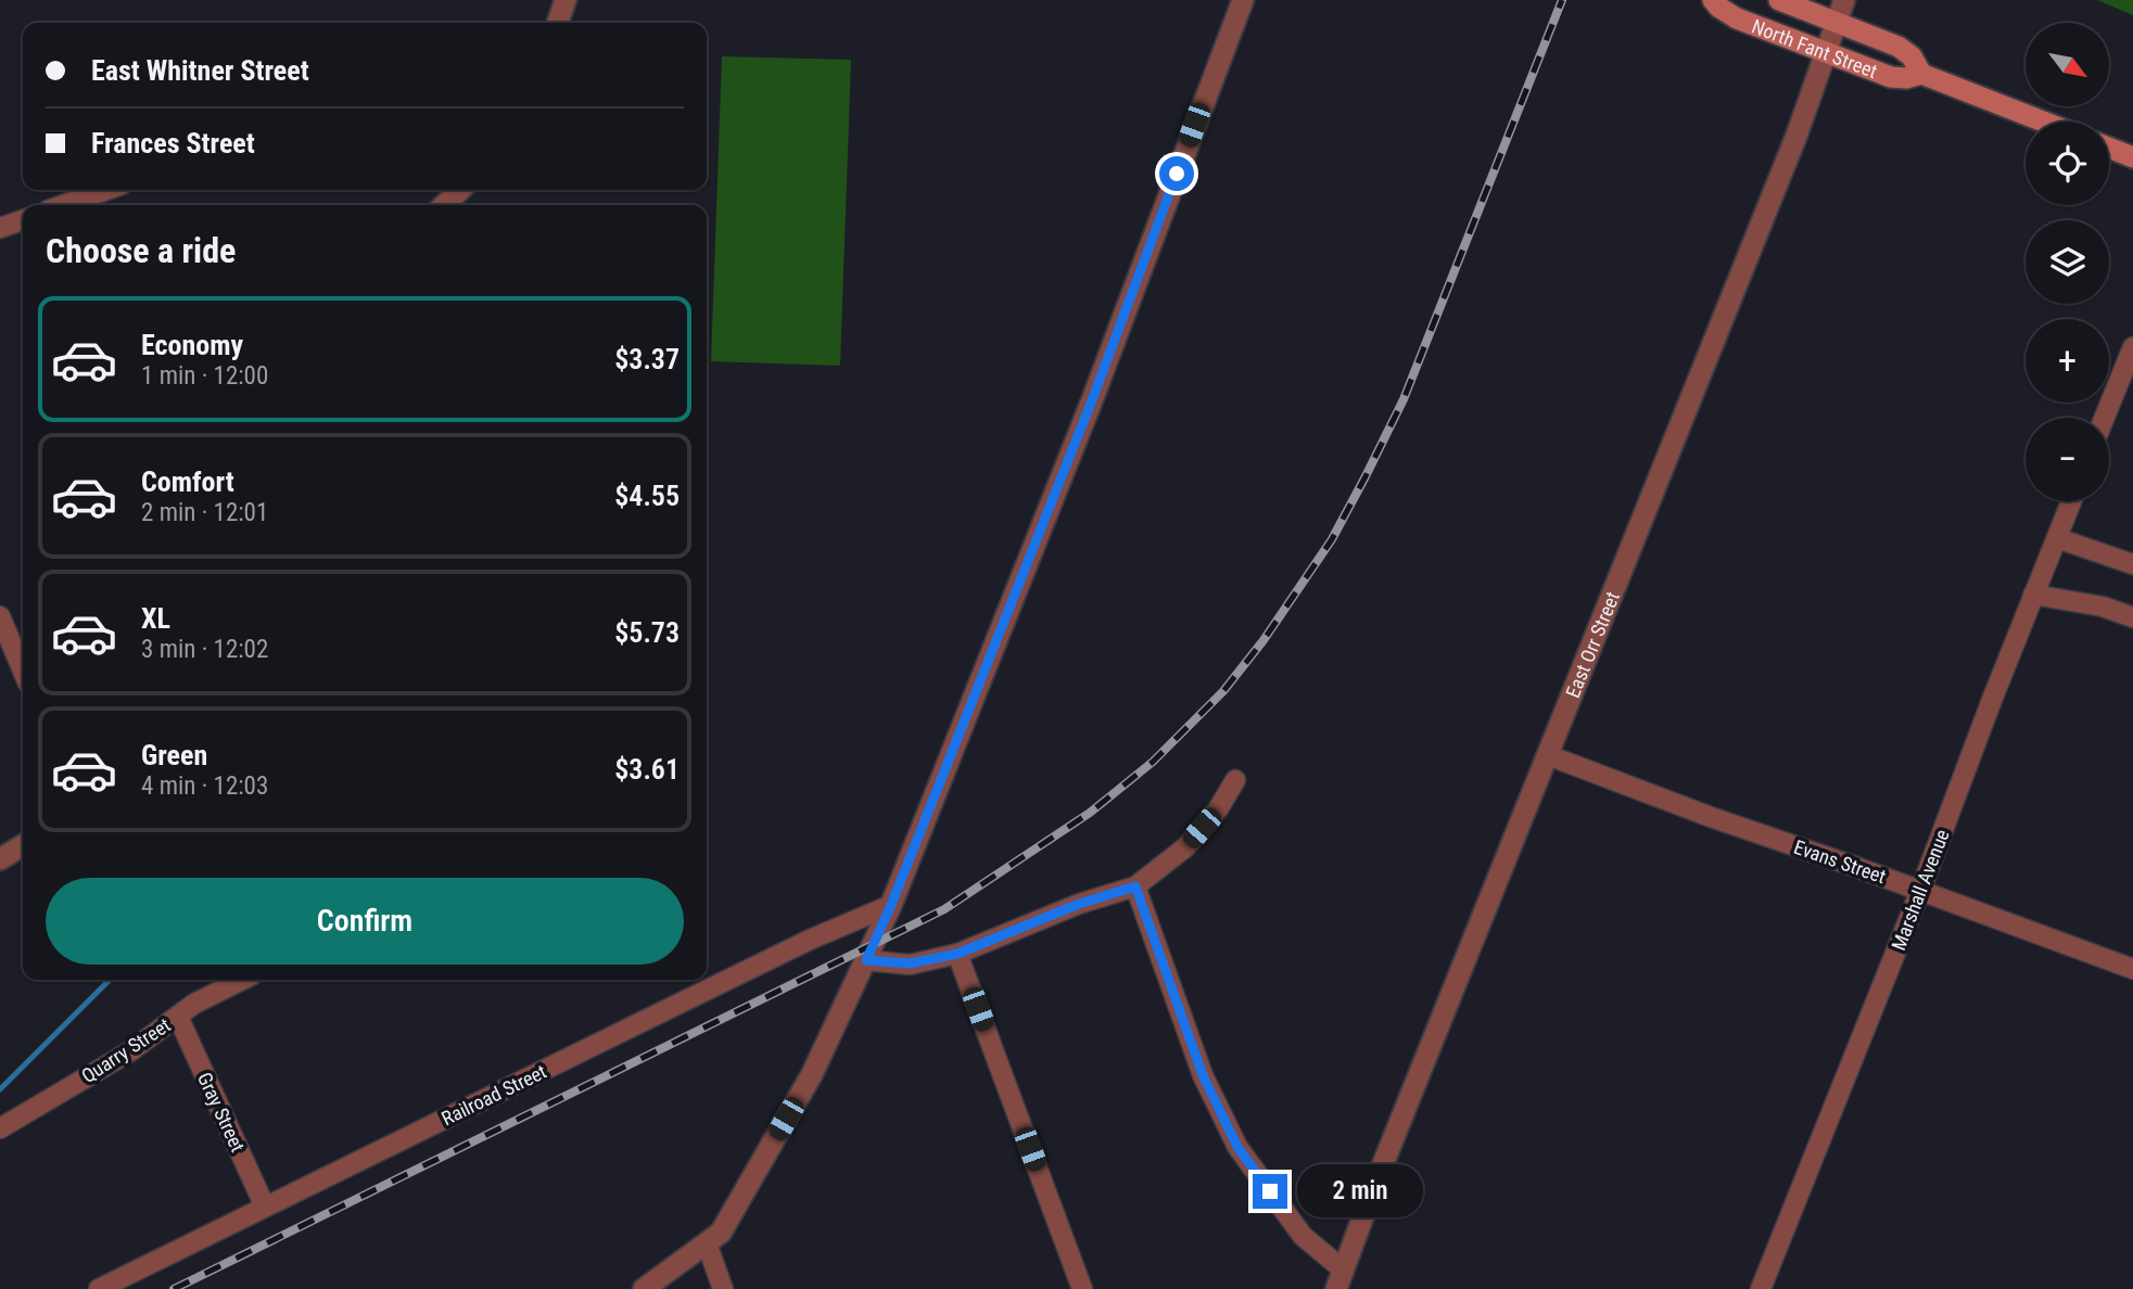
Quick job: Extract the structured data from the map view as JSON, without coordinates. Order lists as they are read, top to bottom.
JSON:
{
  "streets": {
    "main road": ["North Fant Street"],
    "street": [
      "East Orr Street",
      "Evans Street",
      "Marshall Avenue",
      "Quarry Street",
      "Railroad Street",
      "Gray Street"
    ]
  },
  "crossings": [
    ["North Fant Street", "East Orr Street"],
    ["East Orr Street", "Evans Street"],
    ["Evans Street", "Marshall Avenue"],
    ["Quarry Street", "Gray Street"],
    ["Railroad Street", "Gray Street"]
  ],
  "north": "bottom right",
  "page": {
    "map_buttons": ["+", "−"],
    "banner": ["East Whitner Street", "Frances Street"],
    "heading": "Choose a ride",
    "list": [
      {
        "name": "Economy",
        "note": "1 min · 12:00",
        "value": "$3.37"
      },
      {
        "name": "Comfort",
        "note": "2 min · 12:01",
        "value": "$4.55"
      },
      {
        "name": "XL",
        "note": "3 min · 12:02",
        "value": "$5.73"
      },
      {
        "name": "Green",
        "note": "4 min · 12:03",
        "value": "$3.61"
      }
    ],
    "buttons": "Confirm",
    "bubble": "2 min"
  }
}
